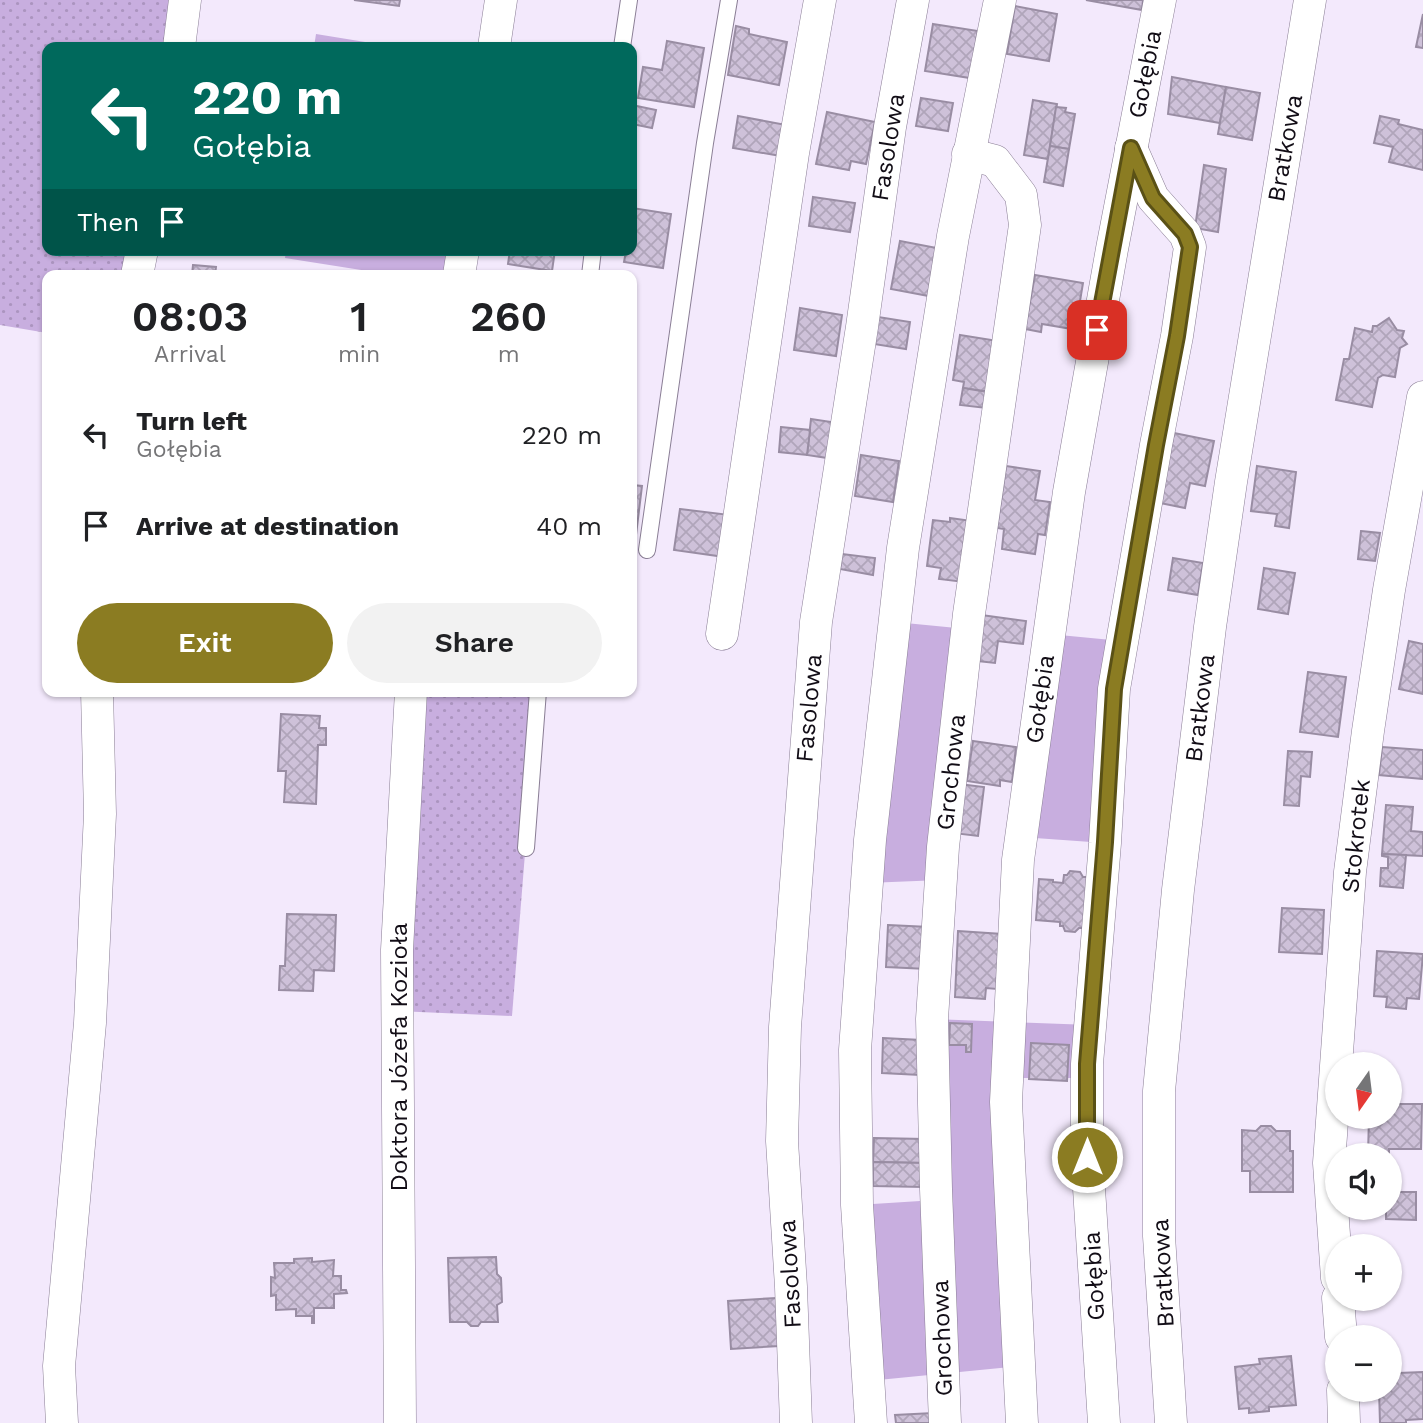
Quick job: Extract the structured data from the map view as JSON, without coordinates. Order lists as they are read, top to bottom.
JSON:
{
  "streets": {
    "street": [
      "Gołębia",
      "Fasolowa",
      "Bratkowa",
      "Grochowa",
      "Stokrotek",
      "Doktora Józefa Kozioła"
    ]
  },
  "north": "bottom",
  "page": {
    "turn": ["220 m", "Gołębia"],
    "then": "Then",
    "eta": [
      "08:03",
      "Arrival",
      "1",
      "min",
      "260",
      "m"
    ],
    "list": [
      {
        "name": "Turn left",
        "note": "Gołębia",
        "value": "220 m"
      },
      {
        "name": "Arrive at destination",
        "value": "40 m"
      }
    ],
    "buttons": ["Exit", "Share"],
    "map_buttons": ["+", "−"]
  }
}
